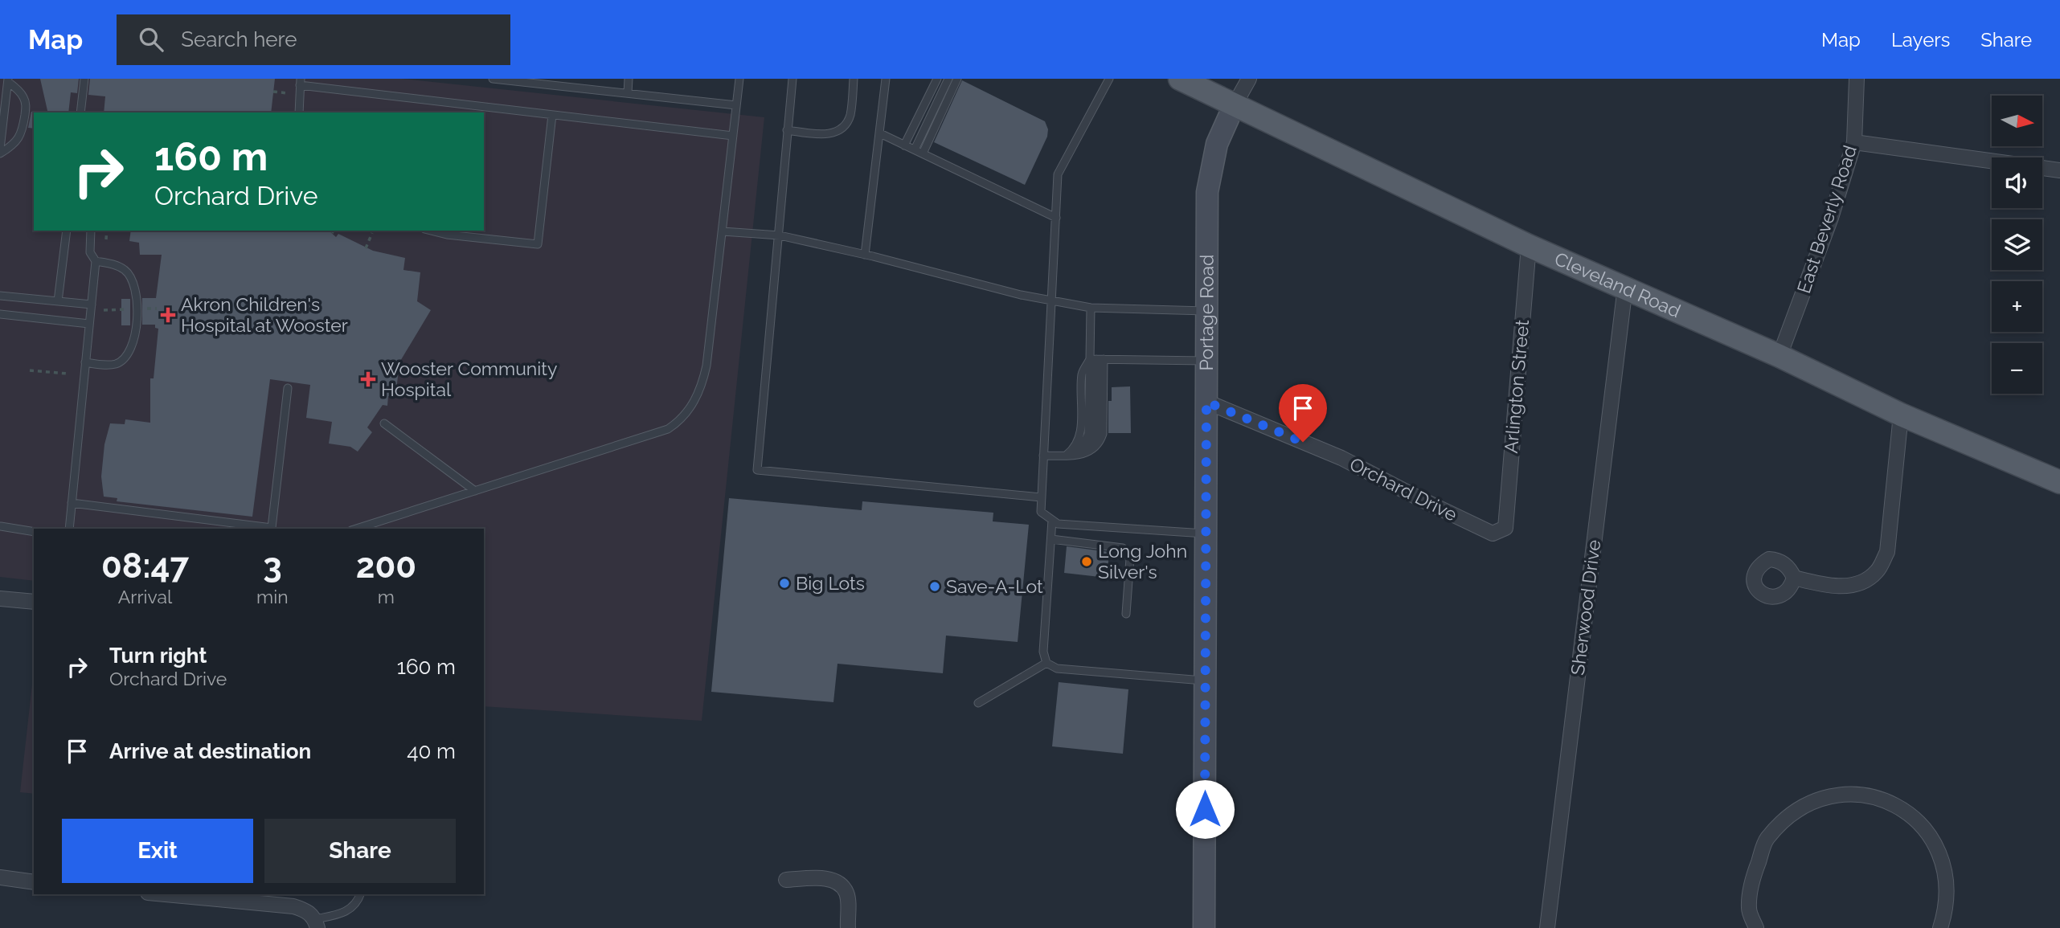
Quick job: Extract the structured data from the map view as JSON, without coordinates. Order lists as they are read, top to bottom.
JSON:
{
  "streets": {
    "main road": ["Cleveland Road", "Portage Road"],
    "street": [
      "East Beverly Road",
      "Arlington Street",
      "Orchard Drive",
      "Sherwood Drive"
    ]
  },
  "crossings": [
    ["East Beverly Road", "Cleveland Road"],
    ["Cleveland Road", "Portage Road"],
    ["Cleveland Road", "Arlington Street"],
    ["Cleveland Road", "Sherwood Drive"],
    ["Portage Road", "Orchard Drive"],
    ["Arlington Street", "Orchard Drive"]
  ],
  "places": {
    "health": ["Akron Children's Hospital at Wooster", "Wooster Community Hospital"],
    "other": ["Long John Silver's", "Big Lots", "Save-A-Lot"]
  },
  "north": "right",
  "page": {
    "header": "Map",
    "search": "Search here",
    "nav": ["Map", "Layers", "Share"],
    "map_buttons": ["+", "−"],
    "turn": ["160 m", "Orchard Drive"],
    "eta": [
      "08:47",
      "Arrival",
      "3",
      "min",
      "200",
      "m"
    ],
    "list": [
      {
        "name": "Turn right",
        "note": "Orchard Drive",
        "value": "160 m"
      },
      {
        "name": "Arrive at destination",
        "value": "40 m"
      }
    ],
    "buttons": ["Exit", "Share"]
  }
}
